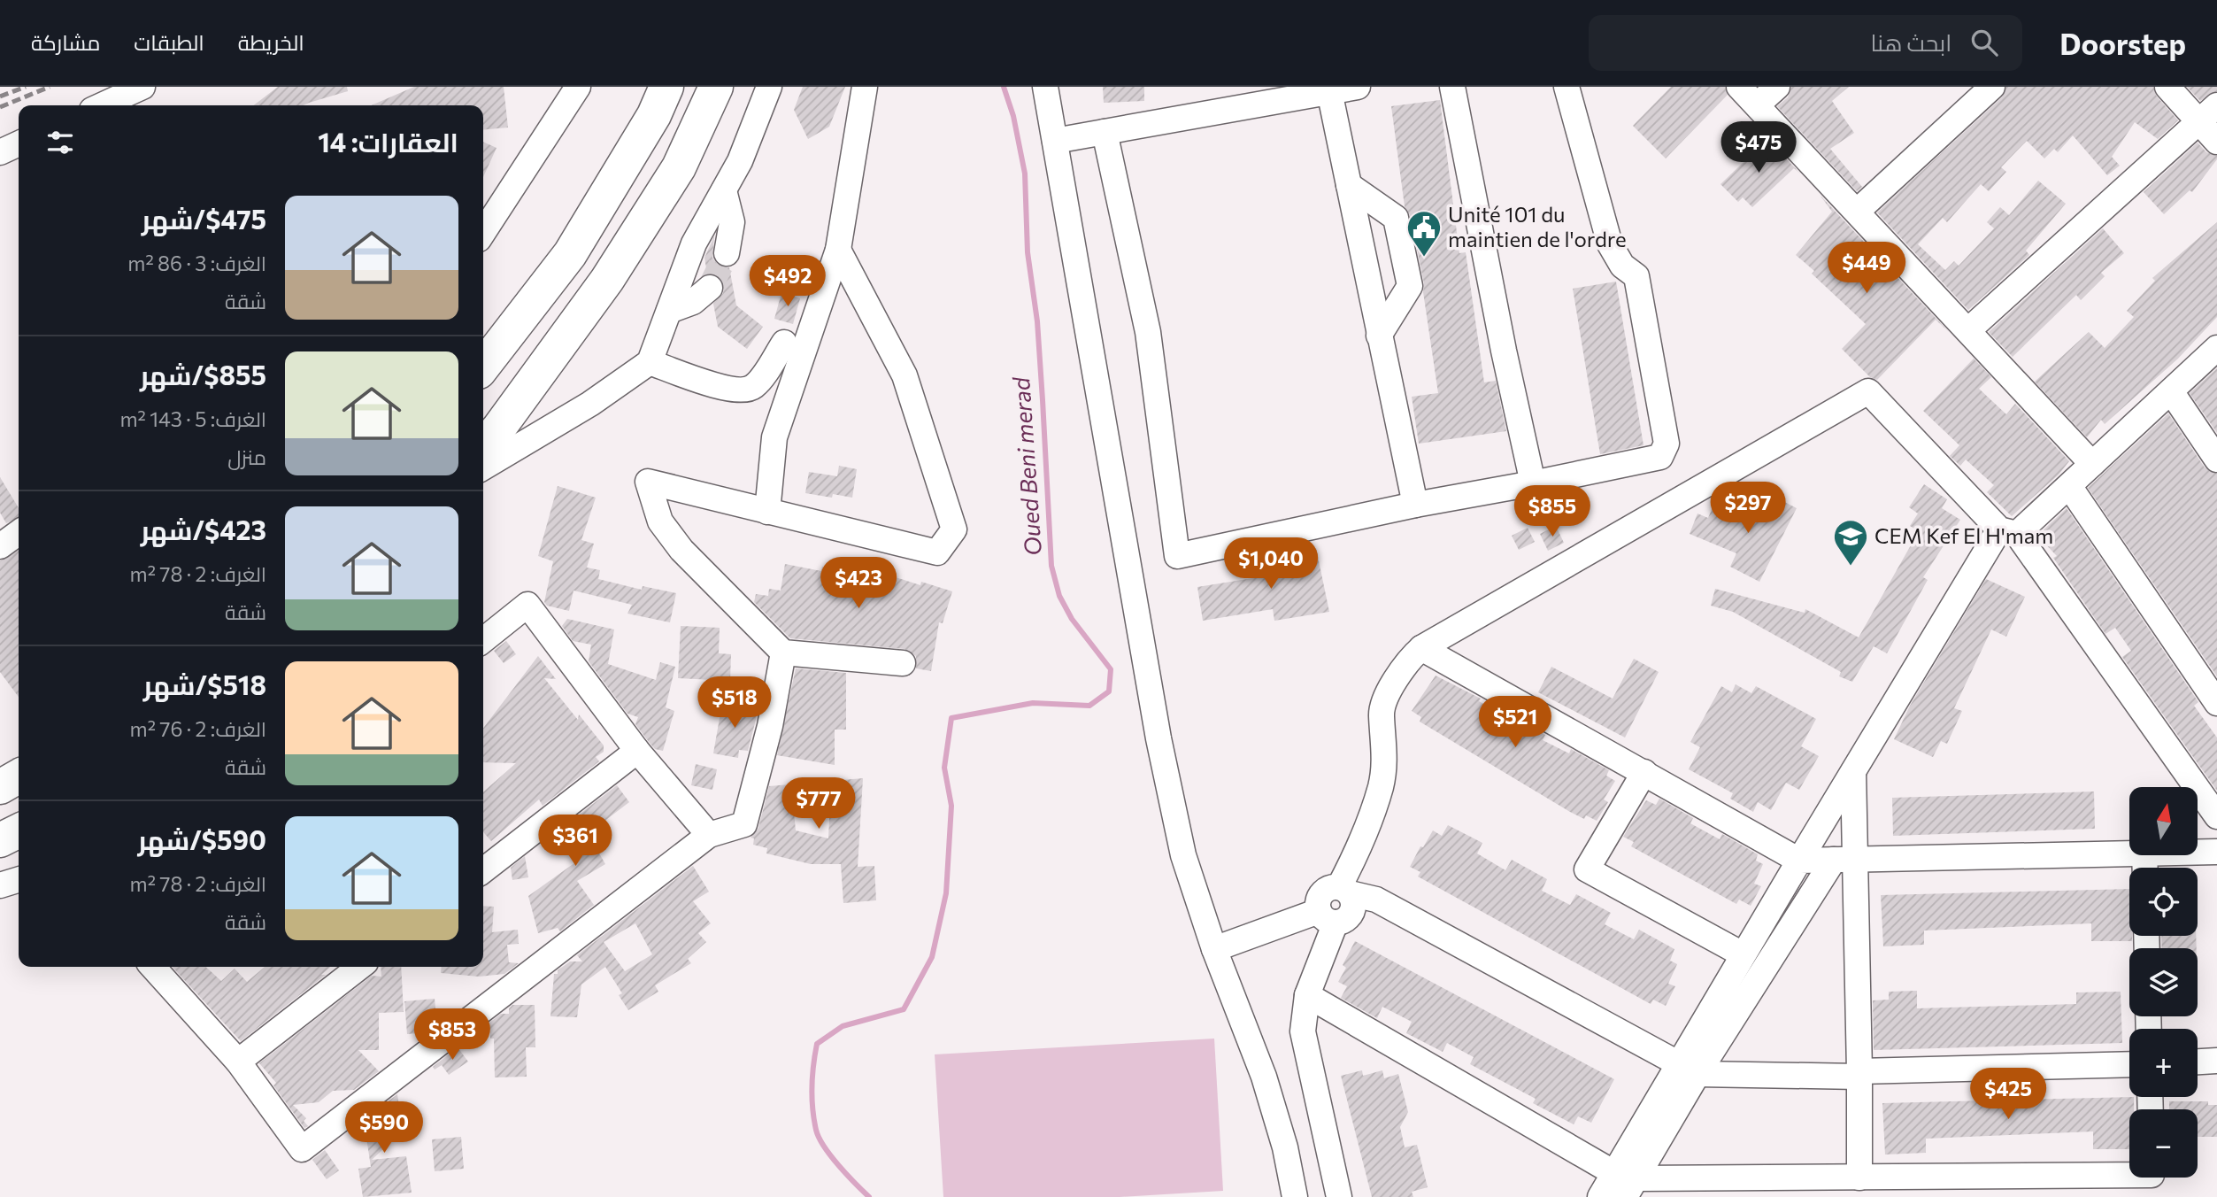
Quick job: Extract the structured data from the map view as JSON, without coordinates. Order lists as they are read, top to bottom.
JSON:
{
  "water": ["Oued Beni merad"],
  "places": {
    "public building": ["Unité 101 du maintien de l'ordre"],
    "school or university": ["CEM Kef El H'mam"]
  },
  "north": "top",
  "page": {
    "header": "Doorstep",
    "search": "ابحث هنا",
    "nav": ["الخريطة", "الطبقات", "مشاركة"],
    "heading": "العقارات: 14",
    "price": [
      "$475",
      "$449",
      "$492",
      "$297",
      "$855",
      "$1,040",
      "$423",
      "$518",
      "$521",
      "$777",
      "$361",
      "$853",
      "$425",
      "$590"
    ],
    "list": [
      {
        "name": "$475/شهر",
        "note": "الغرف: 3 · 86 m² · شقة"
      },
      {
        "name": "$855/شهر",
        "note": "الغرف: 5 · 143 m² · منزل"
      },
      {
        "name": "$423/شهر",
        "note": "الغرف: 2 · 78 m² · شقة"
      },
      {
        "name": "$518/شهر",
        "note": "الغرف: 2 · 76 m² · شقة"
      },
      {
        "name": "$590/شهر",
        "note": "الغرف: 2 · 78 m² · شقة"
      }
    ],
    "map_buttons": ["+", "−"]
  }
}
